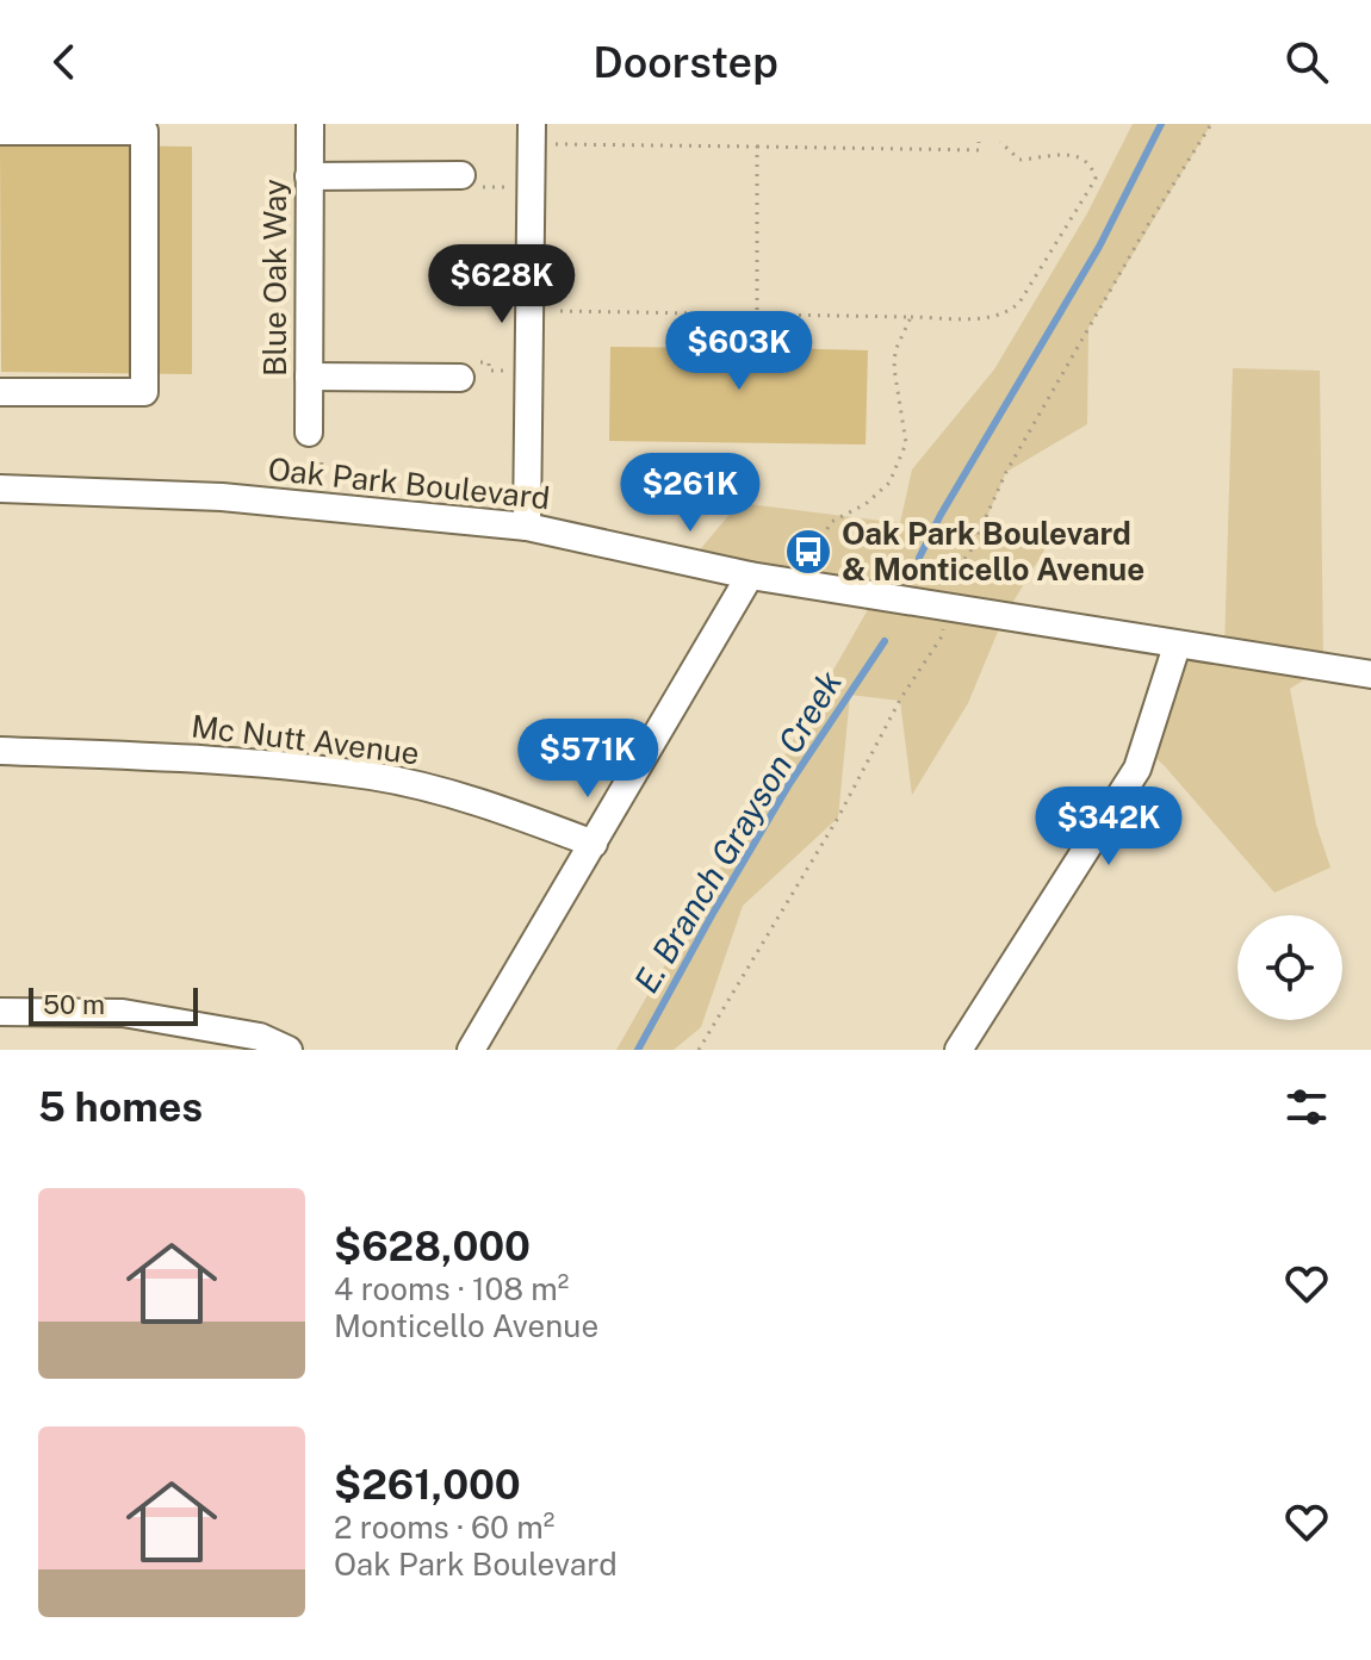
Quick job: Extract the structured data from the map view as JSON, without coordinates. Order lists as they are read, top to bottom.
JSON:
{
  "streets": {
    "street": ["Blue Oak Way", "Oak Park Boulevard", "Mc Nutt Avenue"]
  },
  "water": ["E. Branch Grayson Creek"],
  "places": {
    "bus stop": ["Oak Park Boulevard & Monticello Avenue"]
  },
  "scale_bar": "50 m",
  "page": {
    "header": "Doorstep",
    "price": [
      "$628K",
      "$603K",
      "$261K",
      "$571K",
      "$342K"
    ],
    "scale": "50 m",
    "heading": "5 homes",
    "list": [
      {
        "name": "$628,000",
        "note": "4 rooms · 108 m² · Monticello Avenue"
      },
      {
        "name": "$261,000",
        "note": "2 rooms · 60 m² · Oak Park Boulevard"
      }
    ]
  }
}
